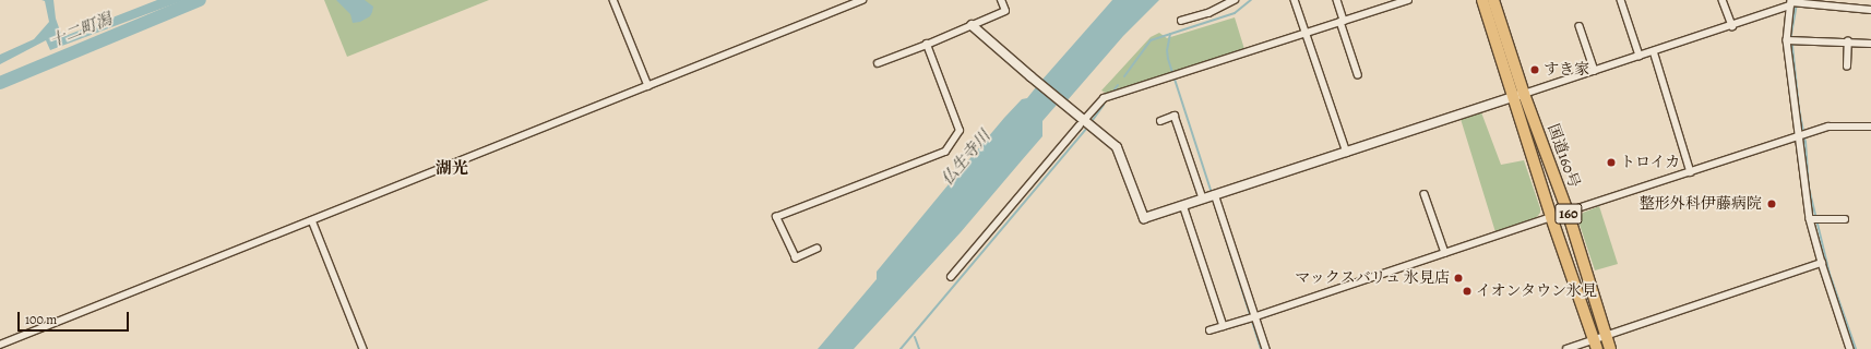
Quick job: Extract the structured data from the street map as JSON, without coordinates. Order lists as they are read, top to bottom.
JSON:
{
  "streets": {
    "highway": ["国道160号", "160"]
  },
  "districts": ["湖光"],
  "water": ["十二町潟", "仏生寺川"],
  "places": [
    "すき家",
    "トロイカ",
    "整形外科伊藤病院",
    "マックスバリュ 氷見店",
    "イオンタウン氷見"
  ],
  "scale_bar": "100 m"
}
